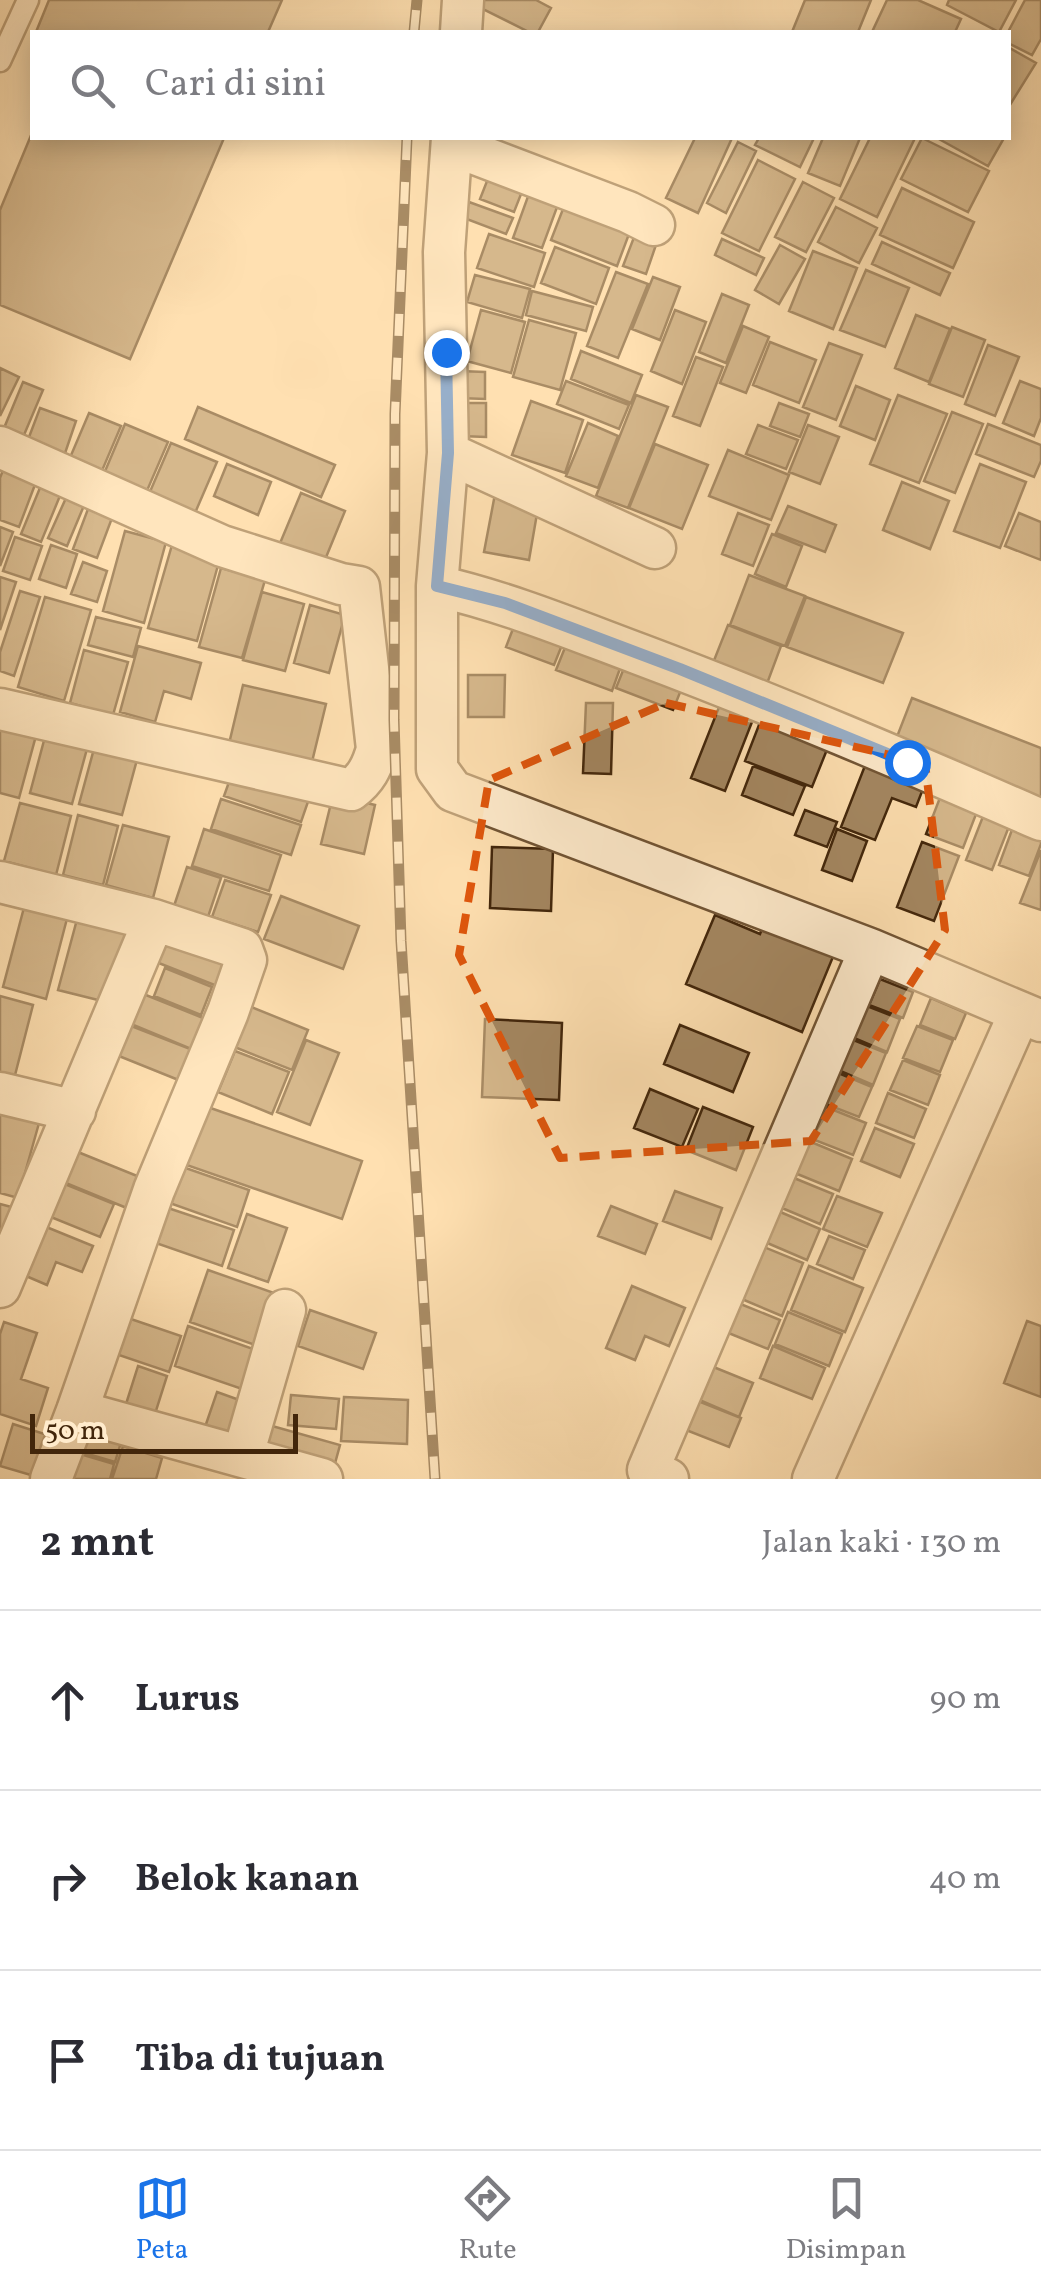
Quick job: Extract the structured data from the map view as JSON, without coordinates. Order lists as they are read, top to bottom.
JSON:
{
  "scale_bar": "50 m",
  "page": {
    "search": "Cari di sini",
    "scale": "50 m",
    "heading": ["2 mnt", "Jalan kaki · 130 m"],
    "list": [
      ["Lurus", "90 m"],
      ["Belok kanan", "40 m"],
      "Tiba di tujuan"
    ],
    "nav": ["Peta", "Rute", "Disimpan"]
  }
}
